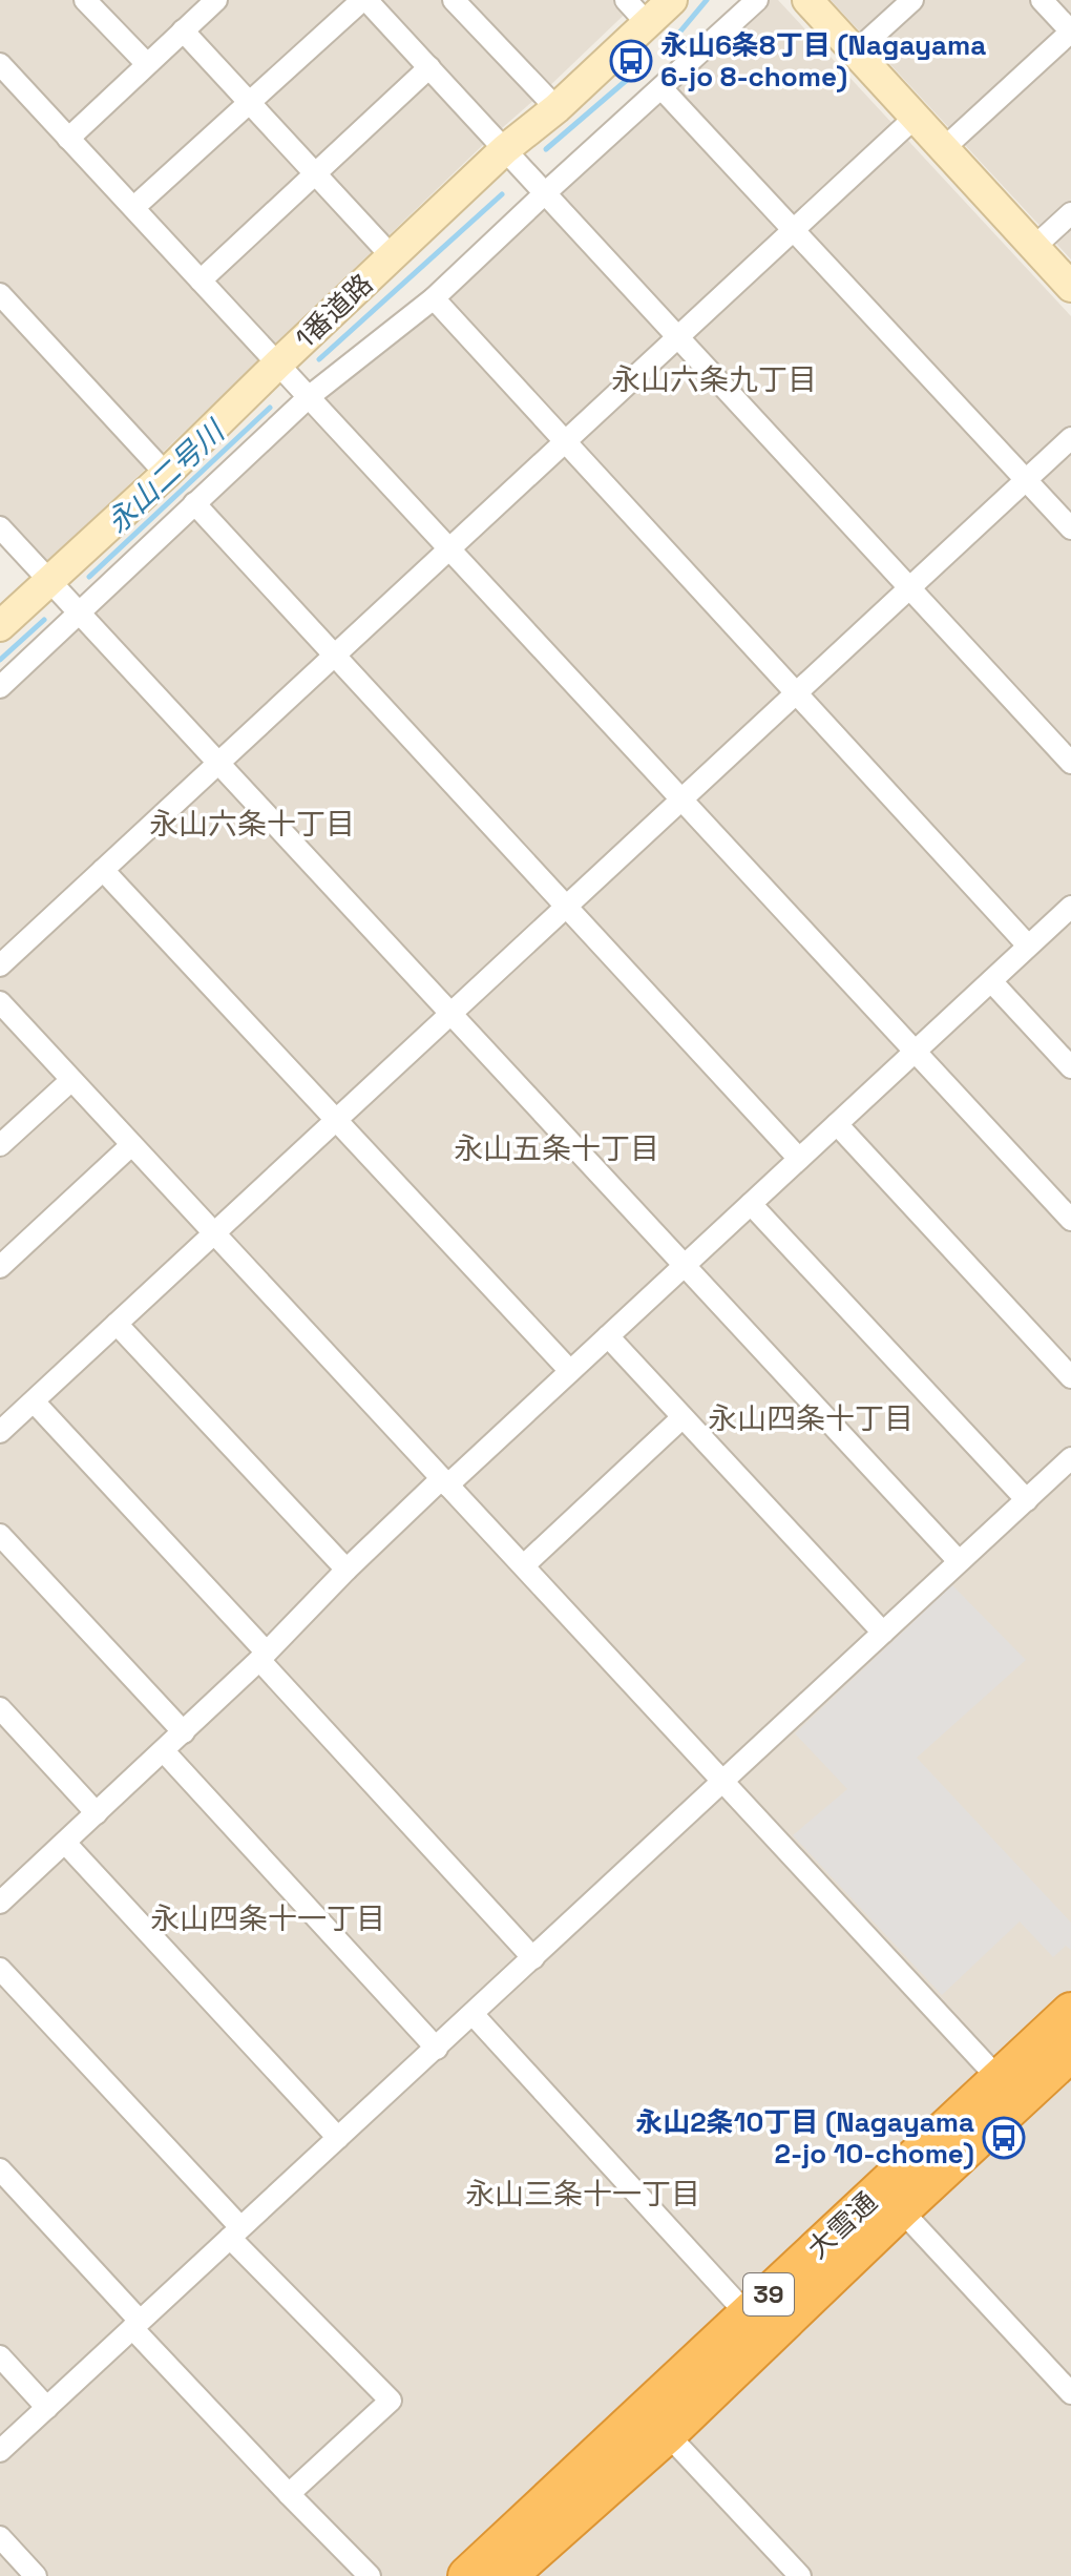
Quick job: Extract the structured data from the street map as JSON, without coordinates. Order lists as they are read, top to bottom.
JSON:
{
  "streets": {
    "highway": ["大雪通", "39"],
    "street": ["1番道路"]
  },
  "districts": [
    "永山六条九丁目",
    "永山六条十丁目",
    "永山五条十丁目",
    "永山四条十丁目",
    "永山四条十一丁目",
    "永山三条十一丁目"
  ],
  "water": ["永山二号川"],
  "places": {
    "bus stop": ["永山6条8丁目 (Nagayama 6-jo 8-chome)", "永山2条10丁目 (Nagayama 2-jo 10-chome)"]
  }
}
